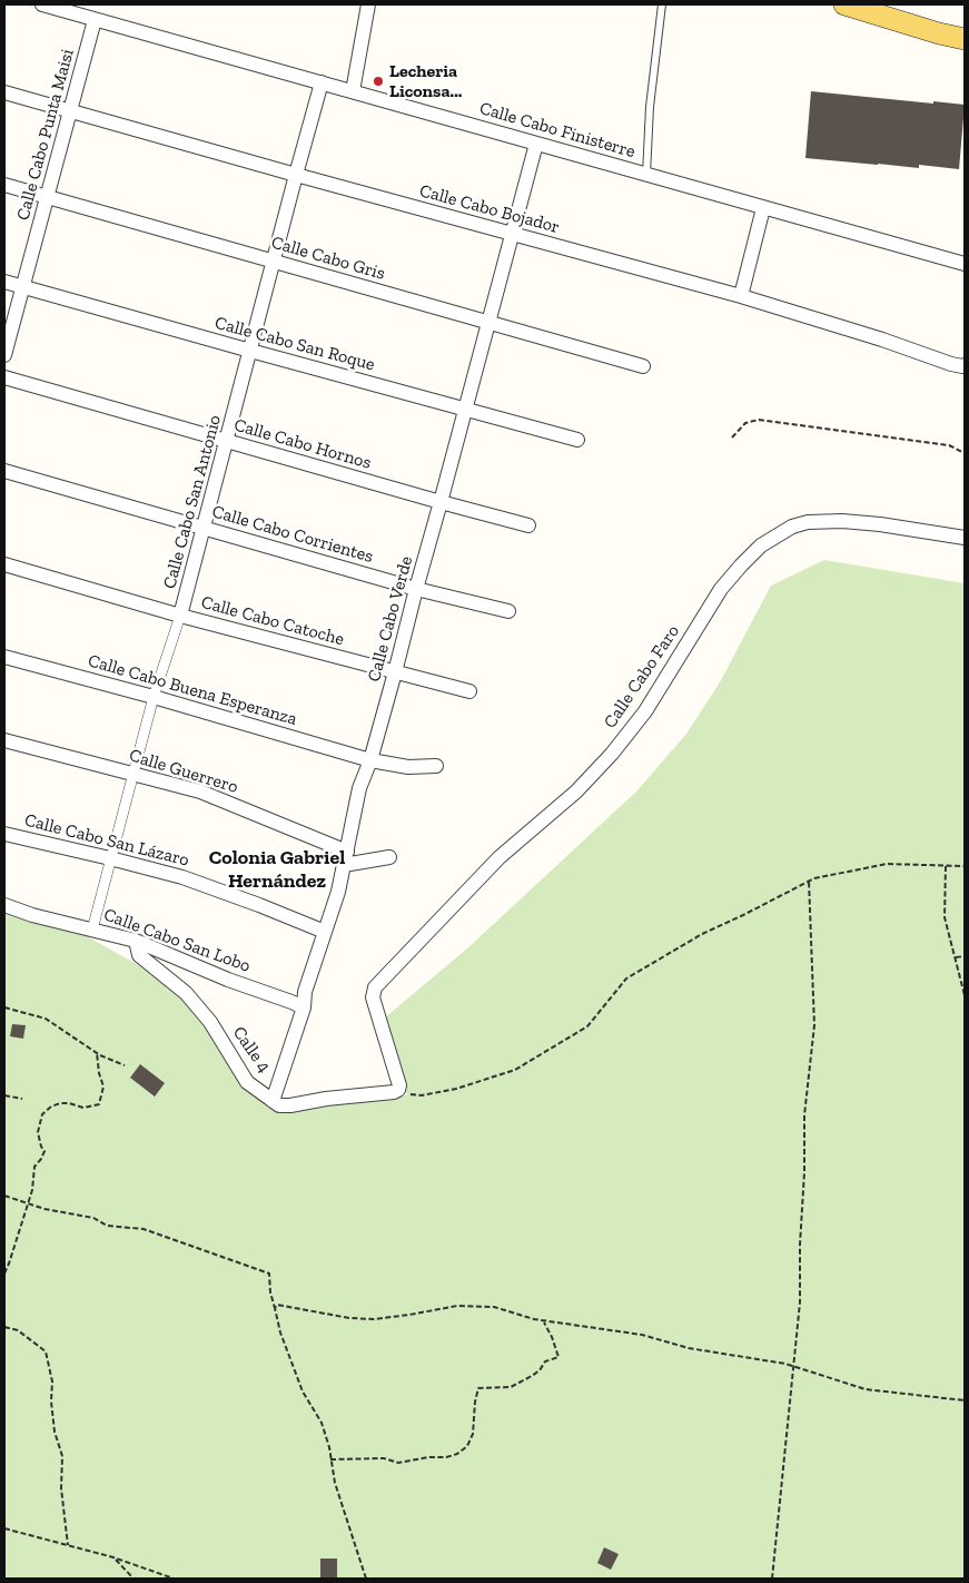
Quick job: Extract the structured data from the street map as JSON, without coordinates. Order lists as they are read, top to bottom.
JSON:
{
  "streets": {
    "street": [
      "Calle Cabo Finisterre",
      "Calle Cabo Punta Maisi",
      "Calle Cabo Bojador",
      "Calle Cabo Gris",
      "Calle Cabo San Roque",
      "Calle Cabo Hornos",
      "Calle Cabo San Antonio",
      "Calle Cabo Corrientes",
      "Calle Cabo Verde",
      "Calle Cabo Catoche",
      "Calle Cabo Faro",
      "Calle Cabo Buena Esperanza",
      "Calle Guerrero",
      "Calle Cabo San Lázaro",
      "Calle Cabo San Lobo",
      "Calle 4"
    ]
  },
  "crossings": [
    ["Calle Cabo Finisterre", "Calle Cabo Punta Maisi"],
    ["Calle Cabo Finisterre", "Calle Cabo San Antonio"],
    ["Calle Cabo Finisterre", "Calle Cabo Verde"],
    ["Calle Cabo Punta Maisi", "Calle Cabo Bojador"],
    ["Calle Cabo Punta Maisi", "Calle Cabo Gris"],
    ["Calle Cabo Punta Maisi", "Calle Cabo San Roque"],
    ["Calle Cabo Bojador", "Calle Cabo San Antonio"],
    ["Calle Cabo Bojador", "Calle Cabo Verde"],
    ["Calle Cabo Gris", "Calle Cabo San Antonio"],
    ["Calle Cabo Gris", "Calle Cabo Verde"],
    ["Calle Cabo San Roque", "Calle Cabo San Antonio"],
    ["Calle Cabo San Roque", "Calle Cabo Verde"],
    ["Calle Cabo Hornos", "Calle Cabo San Antonio"],
    ["Calle Cabo Hornos", "Calle Cabo Verde"],
    ["Calle Cabo San Antonio", "Calle Cabo Corrientes"],
    ["Calle Cabo San Antonio", "Calle Cabo Catoche"],
    ["Calle Cabo San Antonio", "Calle Cabo Buena Esperanza"],
    ["Calle Cabo San Antonio", "Calle Guerrero"],
    ["Calle Cabo San Antonio", "Calle Cabo San Lázaro"],
    ["Calle Cabo San Antonio", "Calle Cabo San Lobo"],
    ["Calle Cabo Corrientes", "Calle Cabo Verde"],
    ["Calle Cabo Verde", "Calle Cabo Catoche"],
    ["Calle Cabo Verde", "Calle Cabo Buena Esperanza"],
    ["Calle Cabo Verde", "Calle Guerrero"],
    ["Calle Cabo Verde", "Calle Cabo San Lázaro"],
    ["Calle Cabo Verde", "Calle Cabo San Lobo"],
    ["Calle Cabo Verde", "Calle 4"],
    ["Calle Cabo San Lobo", "Calle 4"]
  ],
  "districts": ["Colonia Gabriel Hernández"],
  "places": ["Lecheria Liconsa..."]
}
